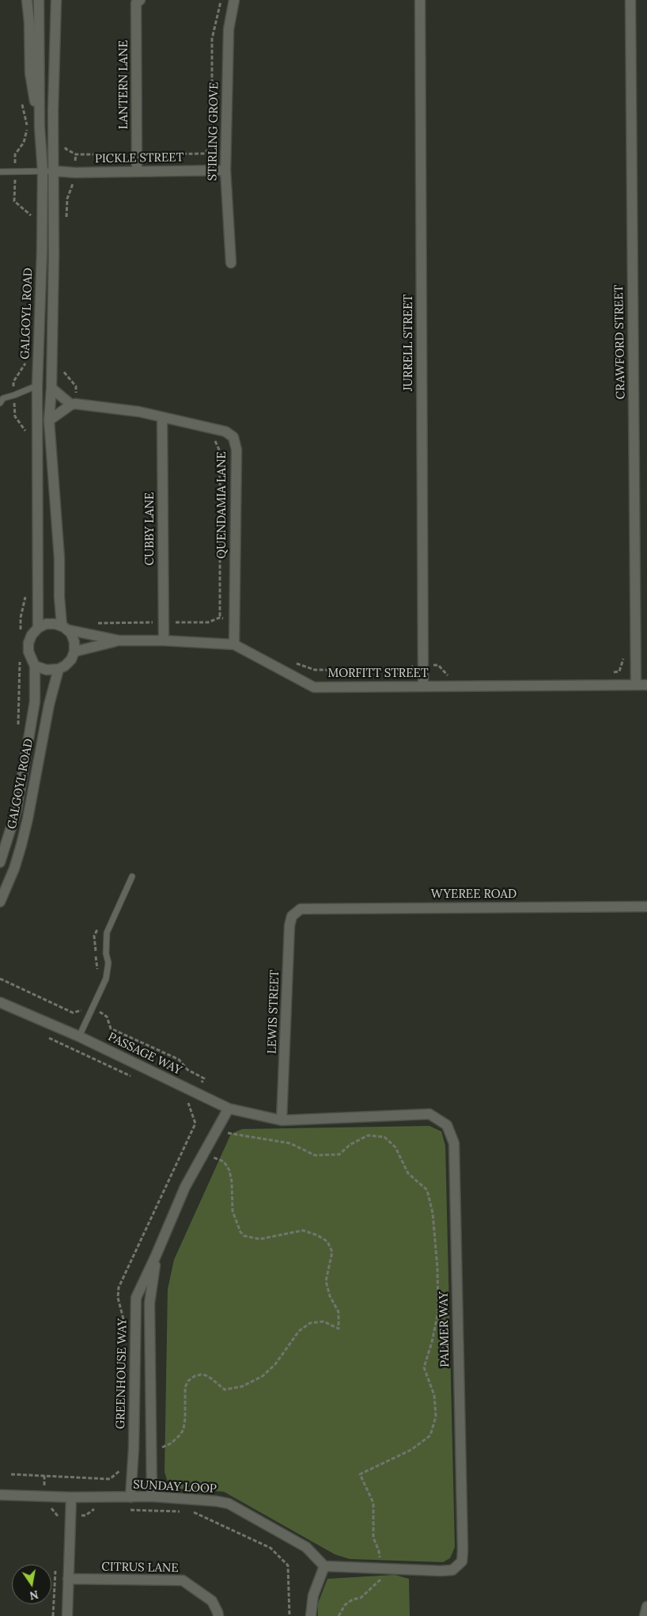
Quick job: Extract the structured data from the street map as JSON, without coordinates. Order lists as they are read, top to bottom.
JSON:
{
  "streets": {
    "street": [
      "LANTERN LANE",
      "STIRLING GROVE",
      "PICKLE STREET",
      "GALGOYL ROAD",
      "CRAWFORD STREET",
      "JURRELL STREET",
      "QUENDAMIA LANE",
      "CUBBY LANE",
      "MORFITT STREET",
      "WYEREE ROAD",
      "LEWIS STREET",
      "PASSAGE WAY",
      "PALMER WAY",
      "GREENHOUSE WAY",
      "SUNDAY LOOP",
      "CITRUS LANE"
    ]
  },
  "crossings": [
    ["LANTERN LANE", "PICKLE STREET"],
    ["STIRLING GROVE", "PICKLE STREET"],
    ["PICKLE STREET", "GALGOYL ROAD"],
    ["GALGOYL ROAD", "MORFITT STREET"],
    ["CRAWFORD STREET", "MORFITT STREET"],
    ["JURRELL STREET", "MORFITT STREET"],
    ["QUENDAMIA LANE", "CUBBY LANE"],
    ["QUENDAMIA LANE", "MORFITT STREET"],
    ["CUBBY LANE", "MORFITT STREET"],
    ["WYEREE ROAD", "LEWIS STREET"],
    ["LEWIS STREET", "PASSAGE WAY"],
    ["LEWIS STREET", "PALMER WAY"],
    ["PASSAGE WAY", "PALMER WAY"],
    ["PASSAGE WAY", "GREENHOUSE WAY"],
    ["PALMER WAY", "SUNDAY LOOP"],
    ["GREENHOUSE WAY", "SUNDAY LOOP"]
  ],
  "north": "bottom"
}
